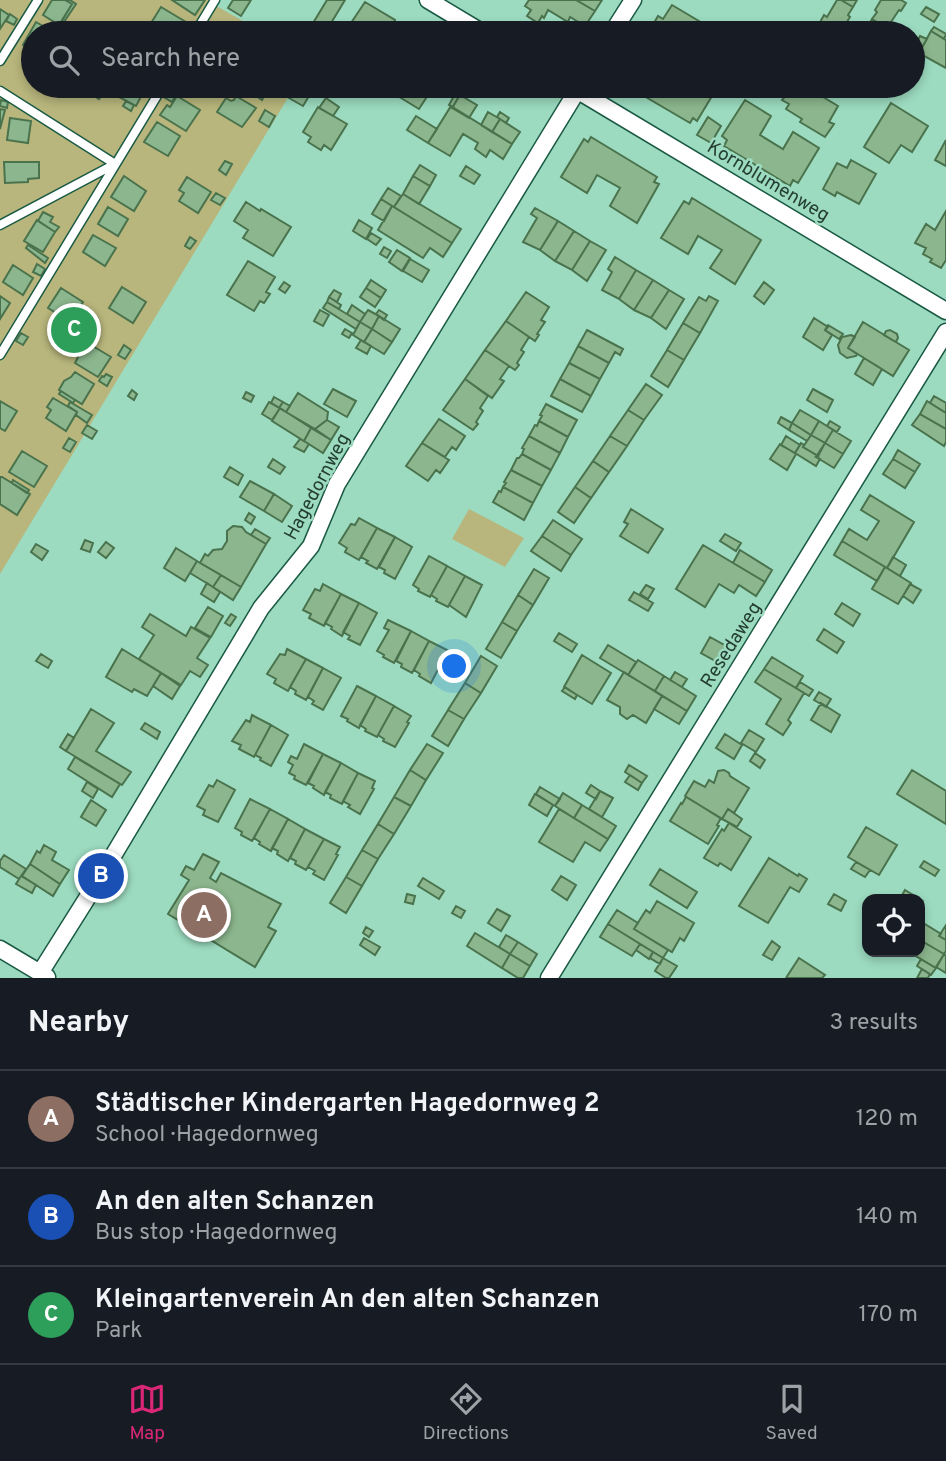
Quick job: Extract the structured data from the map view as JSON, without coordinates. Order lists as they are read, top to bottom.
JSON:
{
  "streets": {
    "street": ["Kornblumenweg", "Hagedornweg", "Resedaweg"]
  },
  "page": {
    "search": "Search here",
    "pins": ["C", "B", "A"],
    "heading": ["Nearby", "3 results"],
    "list": [
      {
        "mark": "A",
        "name": "Städtischer Kindergarten Hagedornweg 2",
        "note": "School · Hagedornweg",
        "value": "120 m"
      },
      {
        "mark": "B",
        "name": "An den alten Schanzen",
        "note": "Bus stop · Hagedornweg",
        "value": "140 m"
      },
      {
        "mark": "C",
        "name": "Kleingartenverein An den alten Schanzen",
        "note": "Park",
        "value": "170 m"
      }
    ],
    "nav": ["Map", "Directions", "Saved"]
  }
}
